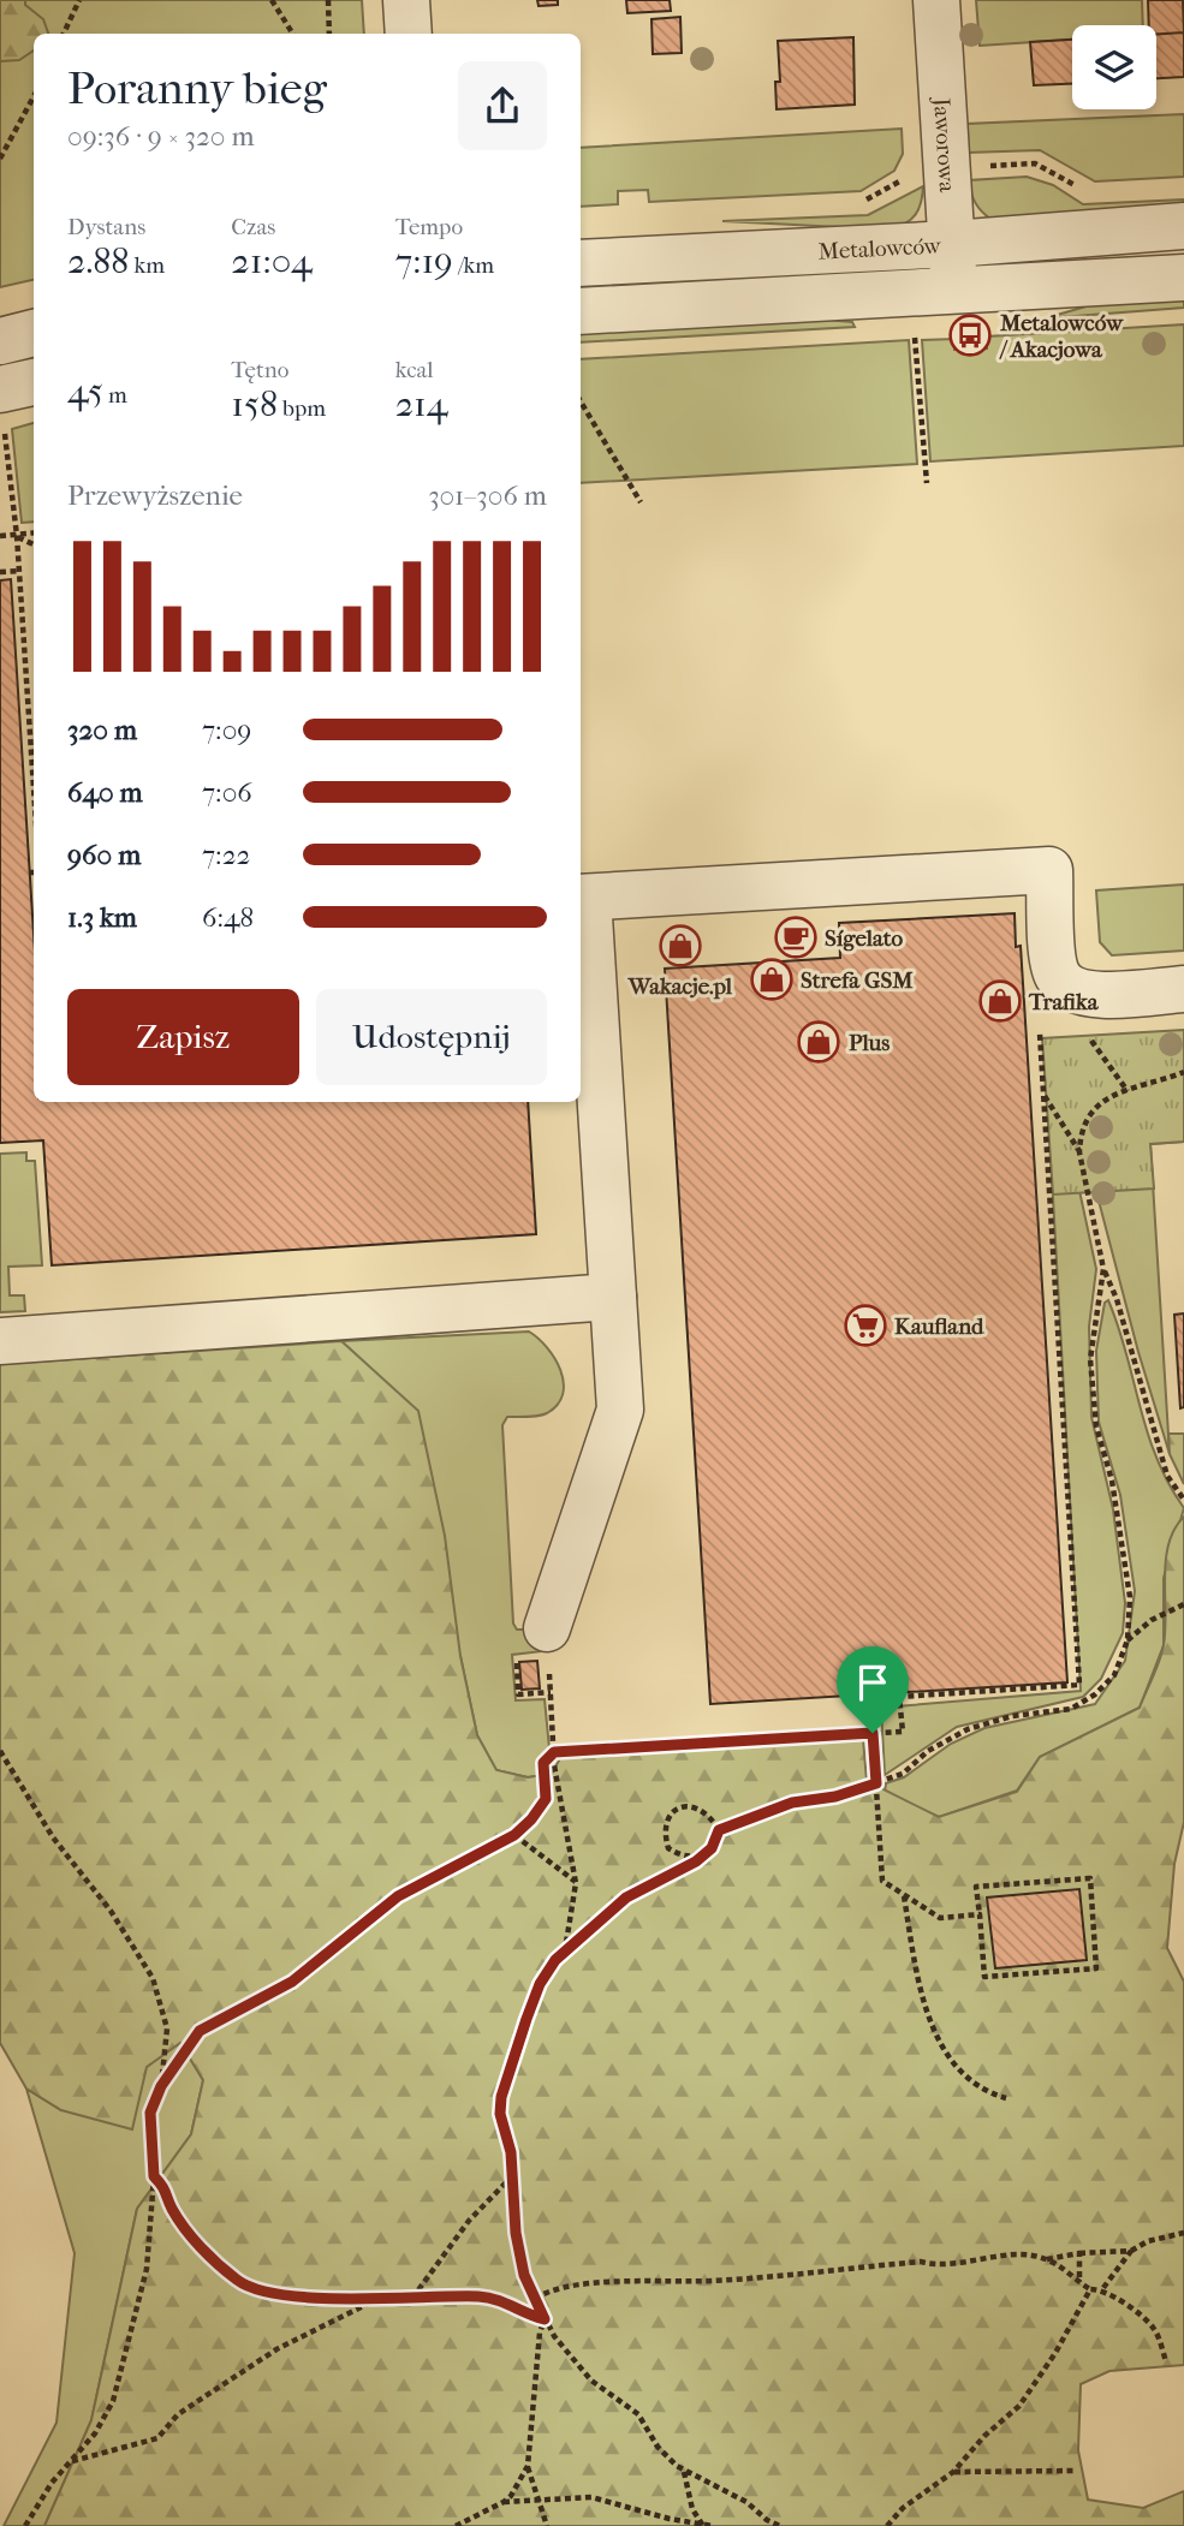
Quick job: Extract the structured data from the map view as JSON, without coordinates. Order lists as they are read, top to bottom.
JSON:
{
  "streets": {
    "street": ["Jaworowa", "Metalowców"]
  },
  "crossings": [
    ["Jaworowa", "Metalowców"]
  ],
  "places": {
    "bus stop": ["Metalowców / Akacjowa"],
    "cafe": ["Sígelato"],
    "shop": [
      "Wakacje.pl",
      "Strefa GSM",
      "Trafika",
      "Plus"
    ],
    "supermarket": ["Kaufland"]
  },
  "page": {
    "heading": ["Poranny bieg", "09:36 · 9 × 320 m"],
    "stats": [
      ["Dystans", "2.88 km"],
      ["Czas", "21:04"],
      ["Tempo", "7:19 /km"],
      ["45 m"],
      ["Tętno", "158 bpm"],
      ["kcal", "214"]
    ],
    "chart": ["Przewyższenie", "301–306 m"],
    "list": [
      {
        "name": "320 m",
        "note": "7:09"
      },
      {
        "name": "640 m",
        "note": "7:06"
      },
      {
        "name": "960 m",
        "note": "7:22"
      },
      {
        "name": "1.3 km",
        "note": "6:48"
      }
    ],
    "buttons": ["Zapisz", "Udostępnij"]
  }
}
